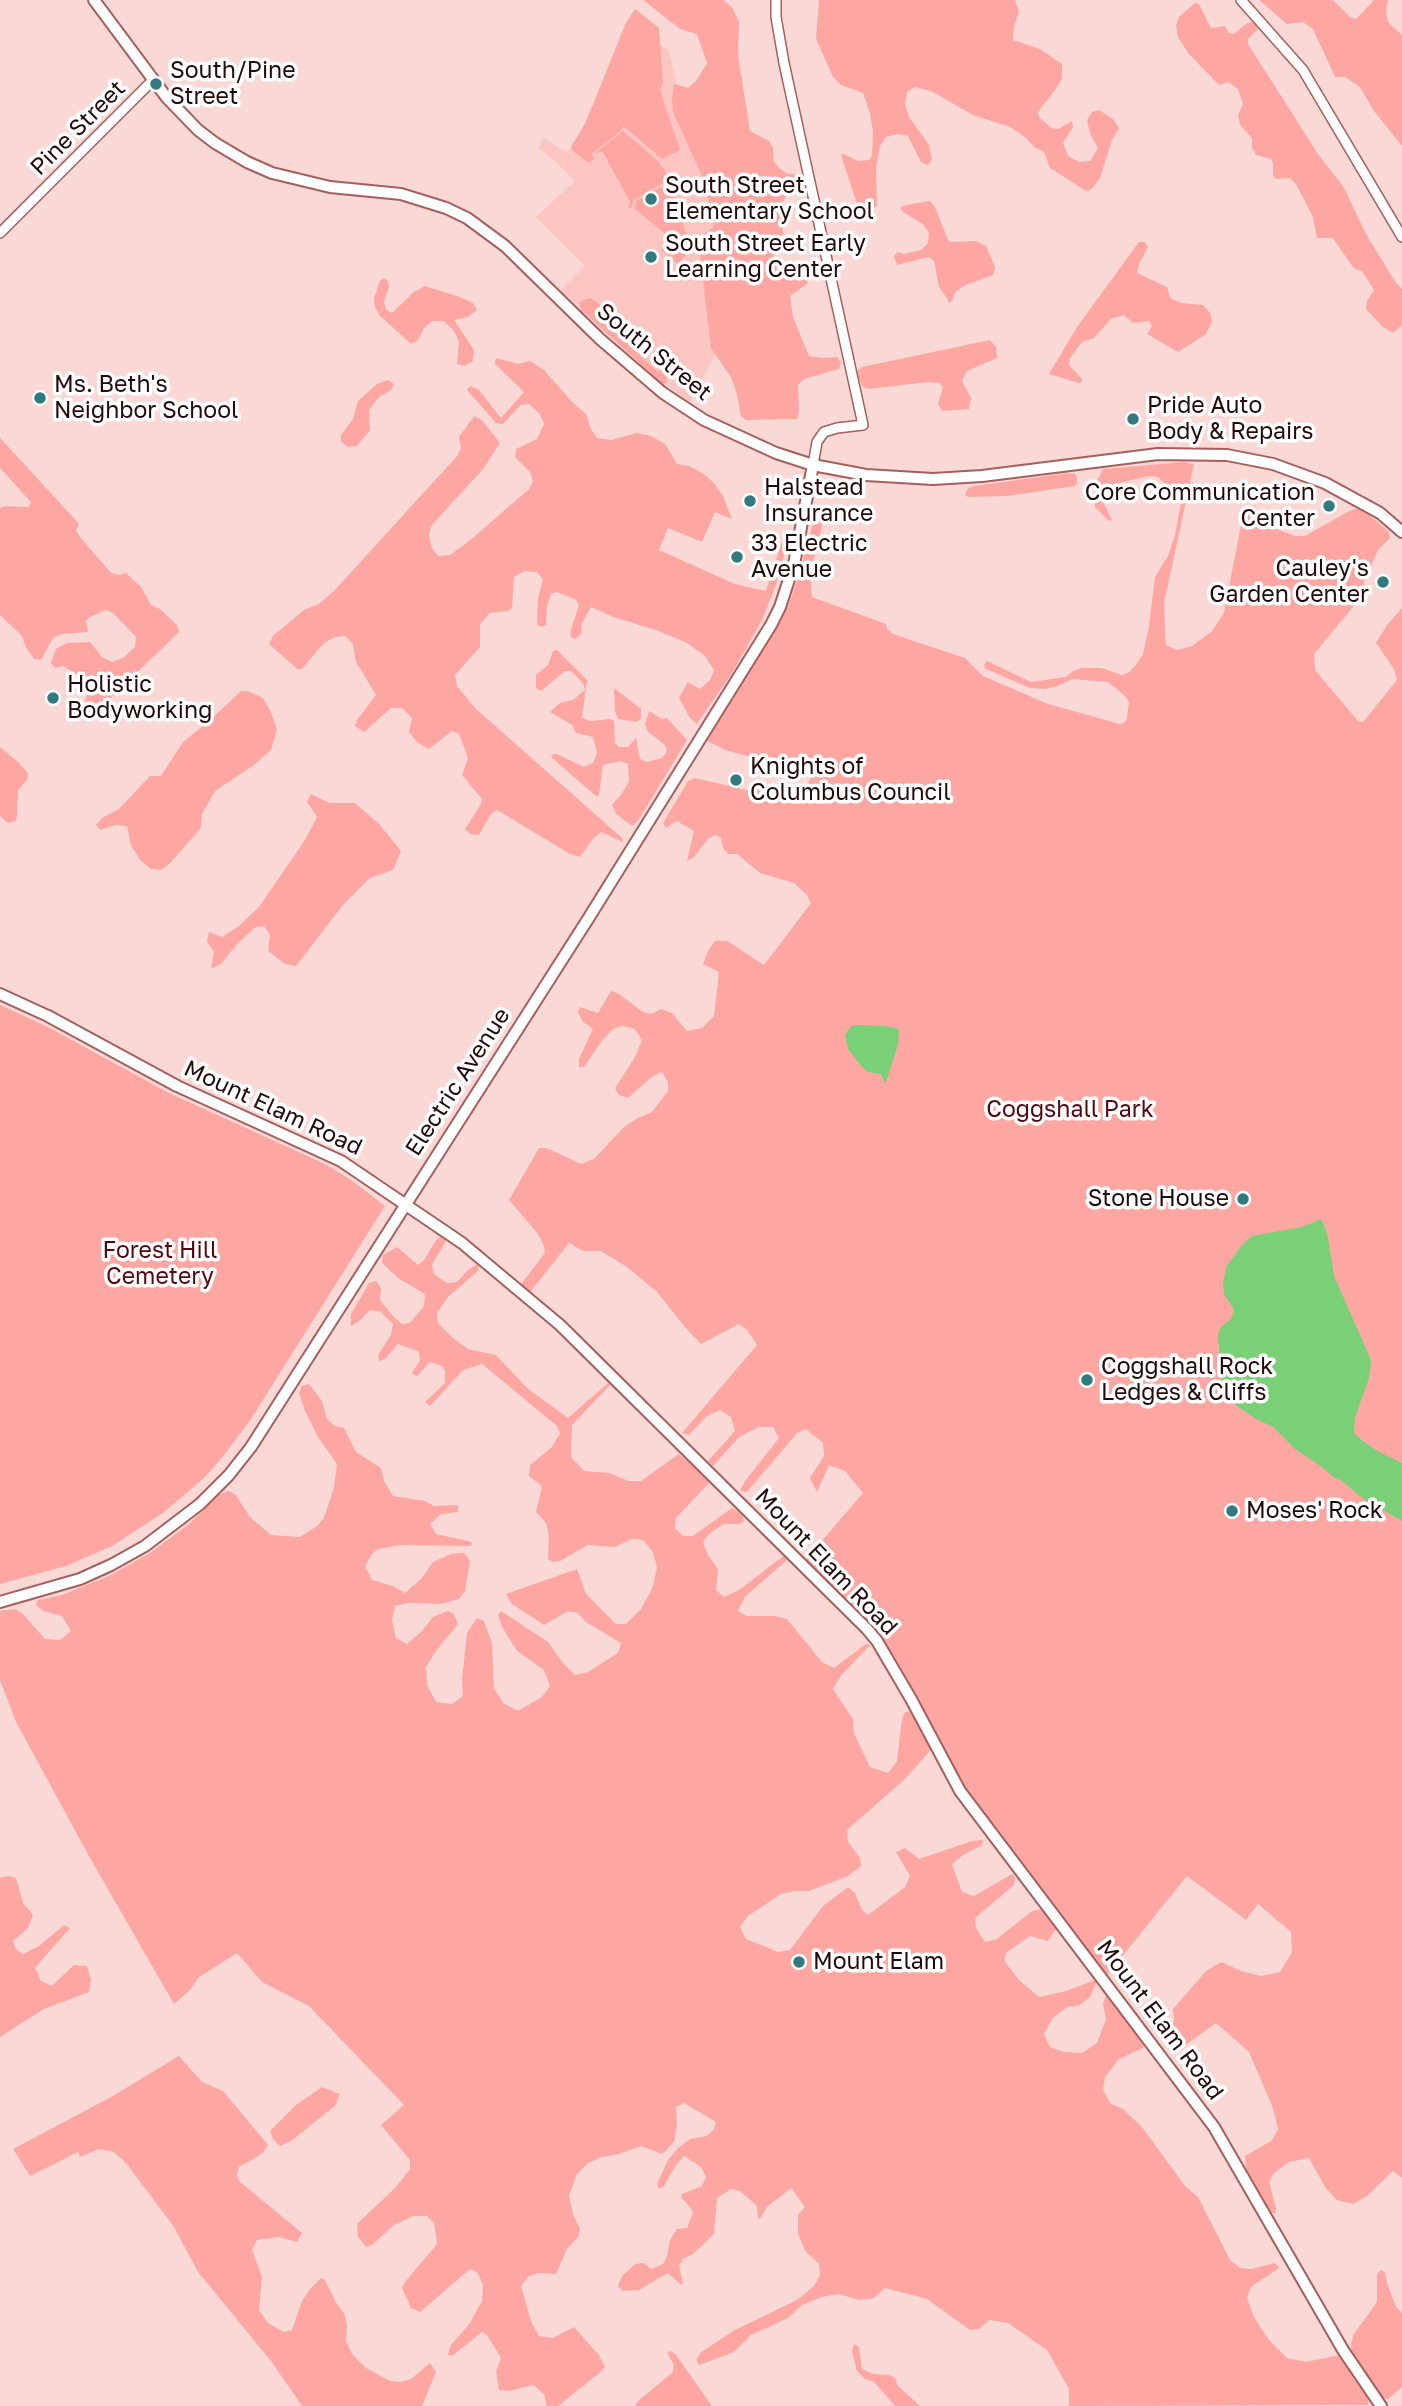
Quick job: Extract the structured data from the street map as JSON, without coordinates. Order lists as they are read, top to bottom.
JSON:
{
  "streets": {
    "main road": ["South Street", "Electric Avenue", "Mount Elam Road"],
    "street": ["Pine Street"]
  },
  "crossings": [
    ["Pine Street", "South Street"],
    ["South Street", "Electric Avenue"],
    ["Electric Avenue", "Mount Elam Road"]
  ],
  "parks": ["Coggshall Park", "Forest Hill Cemetery"],
  "places": [
    "South/Pine Street",
    "South Street Elementary School",
    "South Street Early Learning Center",
    "Ms. Beth's Neighbor School",
    "Pride Auto Body & Repairs",
    "Halstead Insurance",
    "Core Communication Center",
    "33 Electric Avenue",
    "Cauley's Garden Center",
    "Holistic Bodyworking",
    "Knights of Columbus Council",
    "Stone House",
    "Coggshall Rock Ledges & Cliffs",
    "Moses' Rock",
    "Mount Elam"
  ]
}
